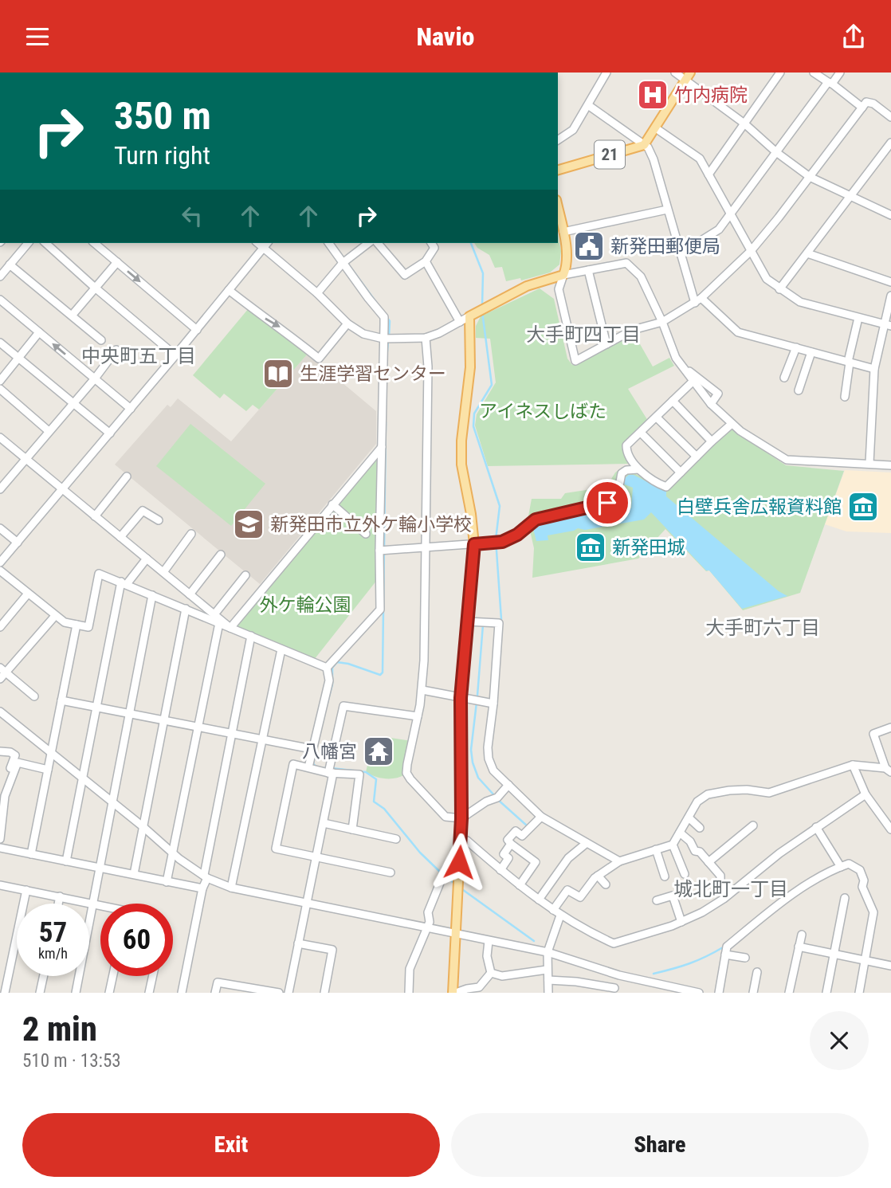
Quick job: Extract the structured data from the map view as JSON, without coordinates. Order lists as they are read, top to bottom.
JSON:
{
  "streets": {
    "main road": ["21"]
  },
  "districts": [
    "大手町四丁目",
    "中央町五丁目",
    "大手町六丁目",
    "城北町一丁目"
  ],
  "parks": ["アイネスしばた", "外ケ輪公園"],
  "places": {
    "hospital": ["竹内病院"],
    "public building": ["新発田郵便局"],
    "library": ["生涯学習センター"],
    "museum": ["白壁兵舎広報資料館", "新発田城"],
    "school or university": ["新発田市立外ケ輪小学校"],
    "temple": ["八幡宮"]
  },
  "page": {
    "header": "Navio",
    "turn": ["350 m", "Turn right"],
    "speed": "57 km/h",
    "limit": "60",
    "heading": ["2 min", "510 m · 13:53"],
    "buttons": ["Exit", "Share"]
  }
}
